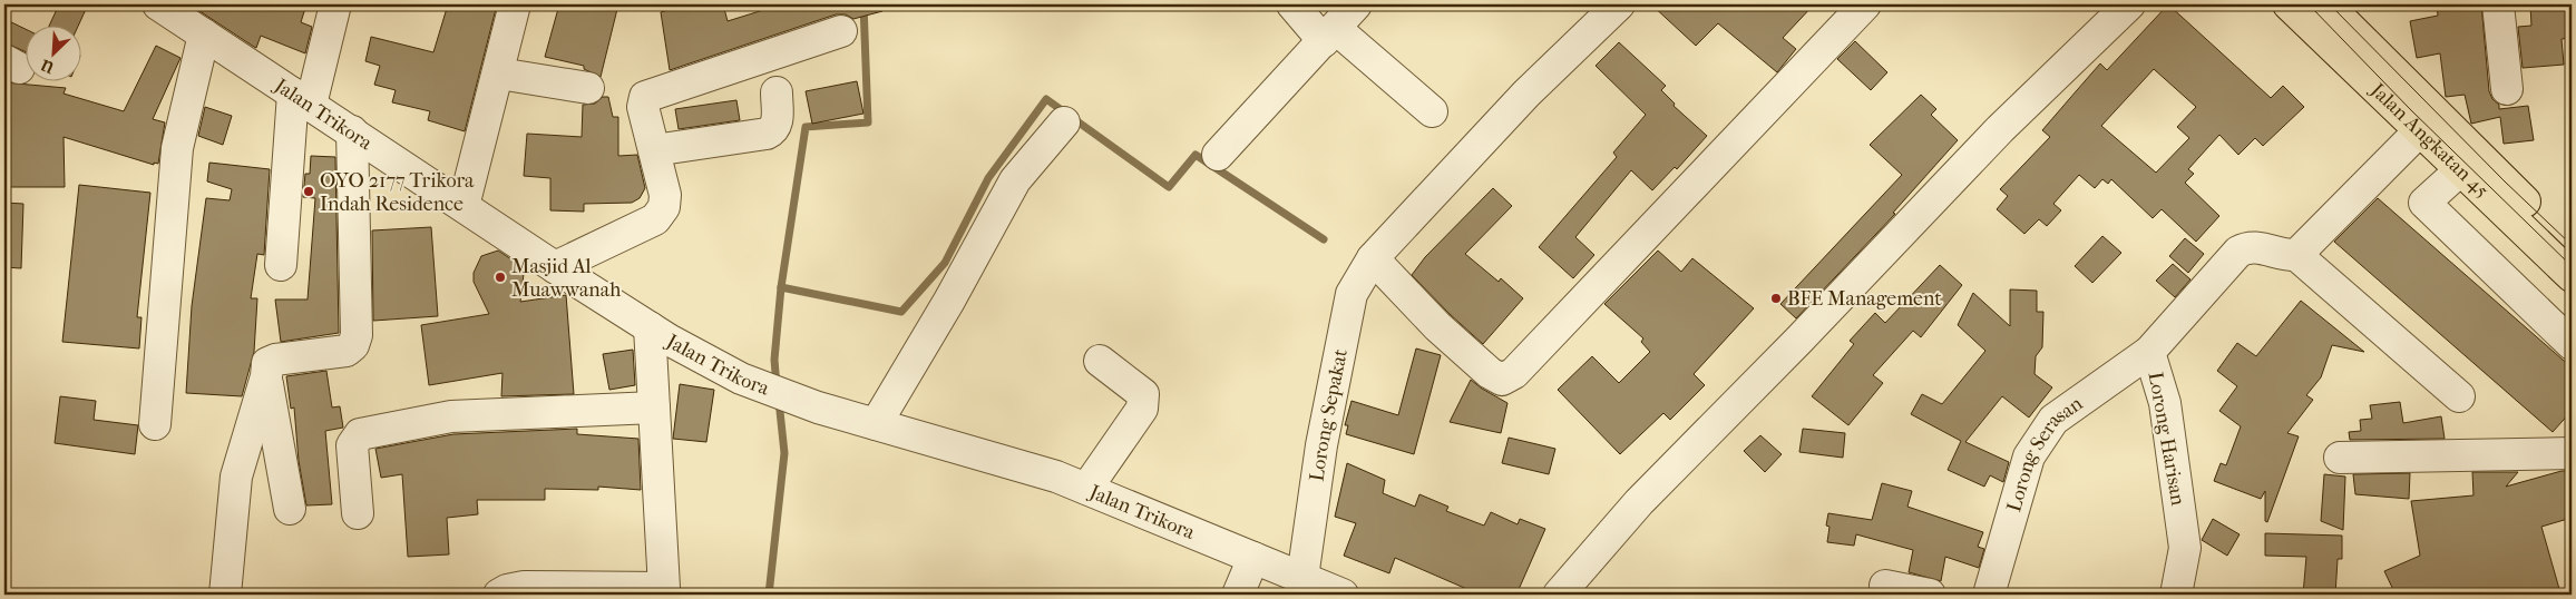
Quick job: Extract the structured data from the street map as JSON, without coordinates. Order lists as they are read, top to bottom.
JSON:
{
  "streets": {
    "main road": ["Jalan Angkatan 45"],
    "street": [
      "Jalan Trikora",
      "Lorong Sepakat",
      "Lorong Harisan",
      "Lorong Serasan"
    ]
  },
  "crossings": [
    ["Jalan Trikora", "Lorong Sepakat"],
    ["Lorong Harisan", "Lorong Serasan"]
  ],
  "places": ["OYO 2177 Trikora Indah Residence", "Masjid Al Muawwanah", "BFE Management"],
  "north": "bottom left"
}
